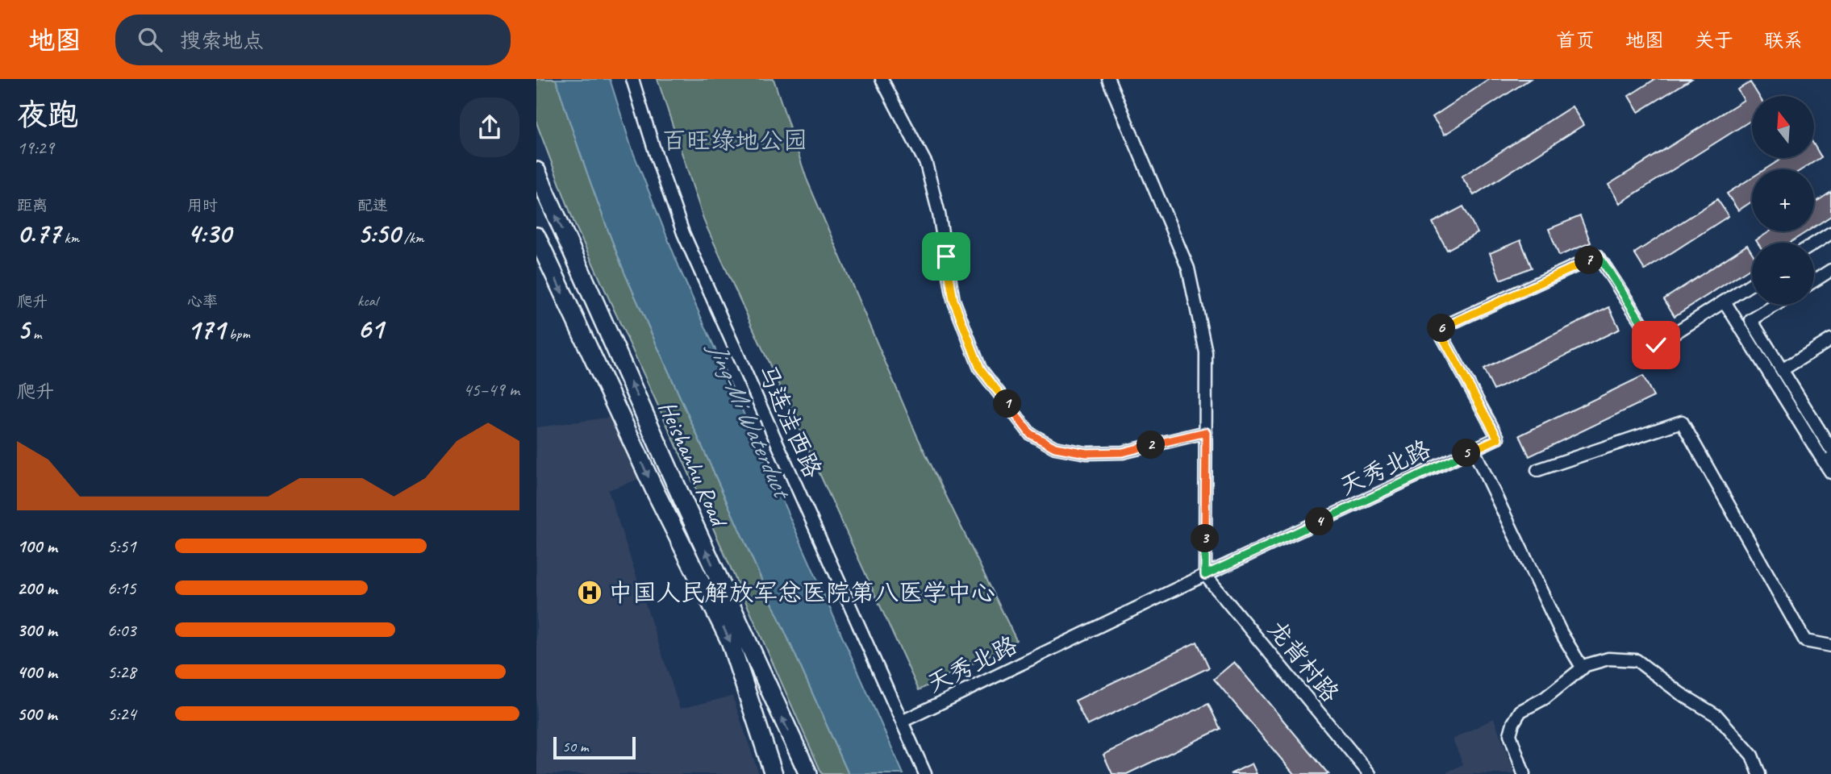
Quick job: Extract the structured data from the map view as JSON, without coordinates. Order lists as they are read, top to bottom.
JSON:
{
  "streets": {
    "main road": ["Heishanhu Road"],
    "street": ["马连洼西路", "天秀北路", "龙背村路"]
  },
  "crossings": [
    ["马连洼西路", "天秀北路"],
    ["天秀北路", "龙背村路"]
  ],
  "water": ["Jing-Mi Waterduct"],
  "parks": ["百旺绿地公园"],
  "places": {
    "hospital": ["中国人民解放军总医院第八医学中心"]
  },
  "scale_bar": "50 m",
  "north": "top",
  "page": {
    "header": "地图",
    "search": "搜索地点",
    "nav": [
      "首页",
      "地图",
      "关于",
      "联系"
    ],
    "heading": ["夜跑", "19:29"],
    "map_buttons": ["+", "−"],
    "stats": [
      ["距离", "0.77 km"],
      ["用时", "4:30"],
      ["配速", "5:50 /km"],
      ["爬升", "5 m"],
      ["心率", "171 bpm"],
      ["kcal", "61"]
    ],
    "pins": [
      "7",
      "6",
      "1",
      "2",
      "5",
      "4",
      "3"
    ],
    "chart": ["爬升", "45–49 m"],
    "list": [
      {
        "name": "100 m",
        "note": "5:51"
      },
      {
        "name": "200 m",
        "note": "6:15"
      },
      {
        "name": "300 m",
        "note": "6:03"
      },
      {
        "name": "400 m",
        "note": "5:28"
      },
      {
        "name": "500 m",
        "note": "5:24"
      }
    ],
    "scale": "50 m"
  }
}
